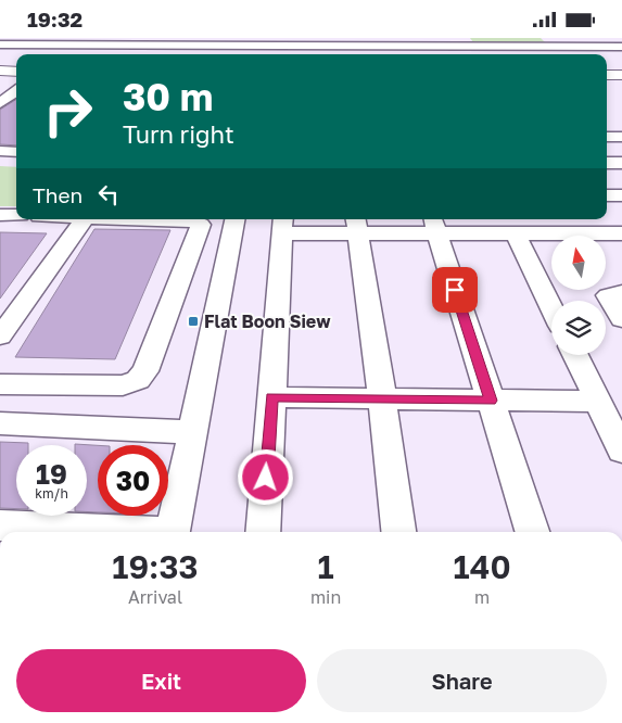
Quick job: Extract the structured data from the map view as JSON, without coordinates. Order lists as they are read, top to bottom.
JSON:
{
  "places": {
    "transit": ["Flat Boon Siew"]
  },
  "north": "top",
  "page": {
    "status": "19:32",
    "turn": ["30 m", "Turn right"],
    "then": "Then",
    "speed": "19 km/h",
    "limit": "30",
    "eta": [
      "19:33",
      "Arrival",
      "1",
      "min",
      "140",
      "m"
    ],
    "buttons": ["Exit", "Share"]
  }
}
